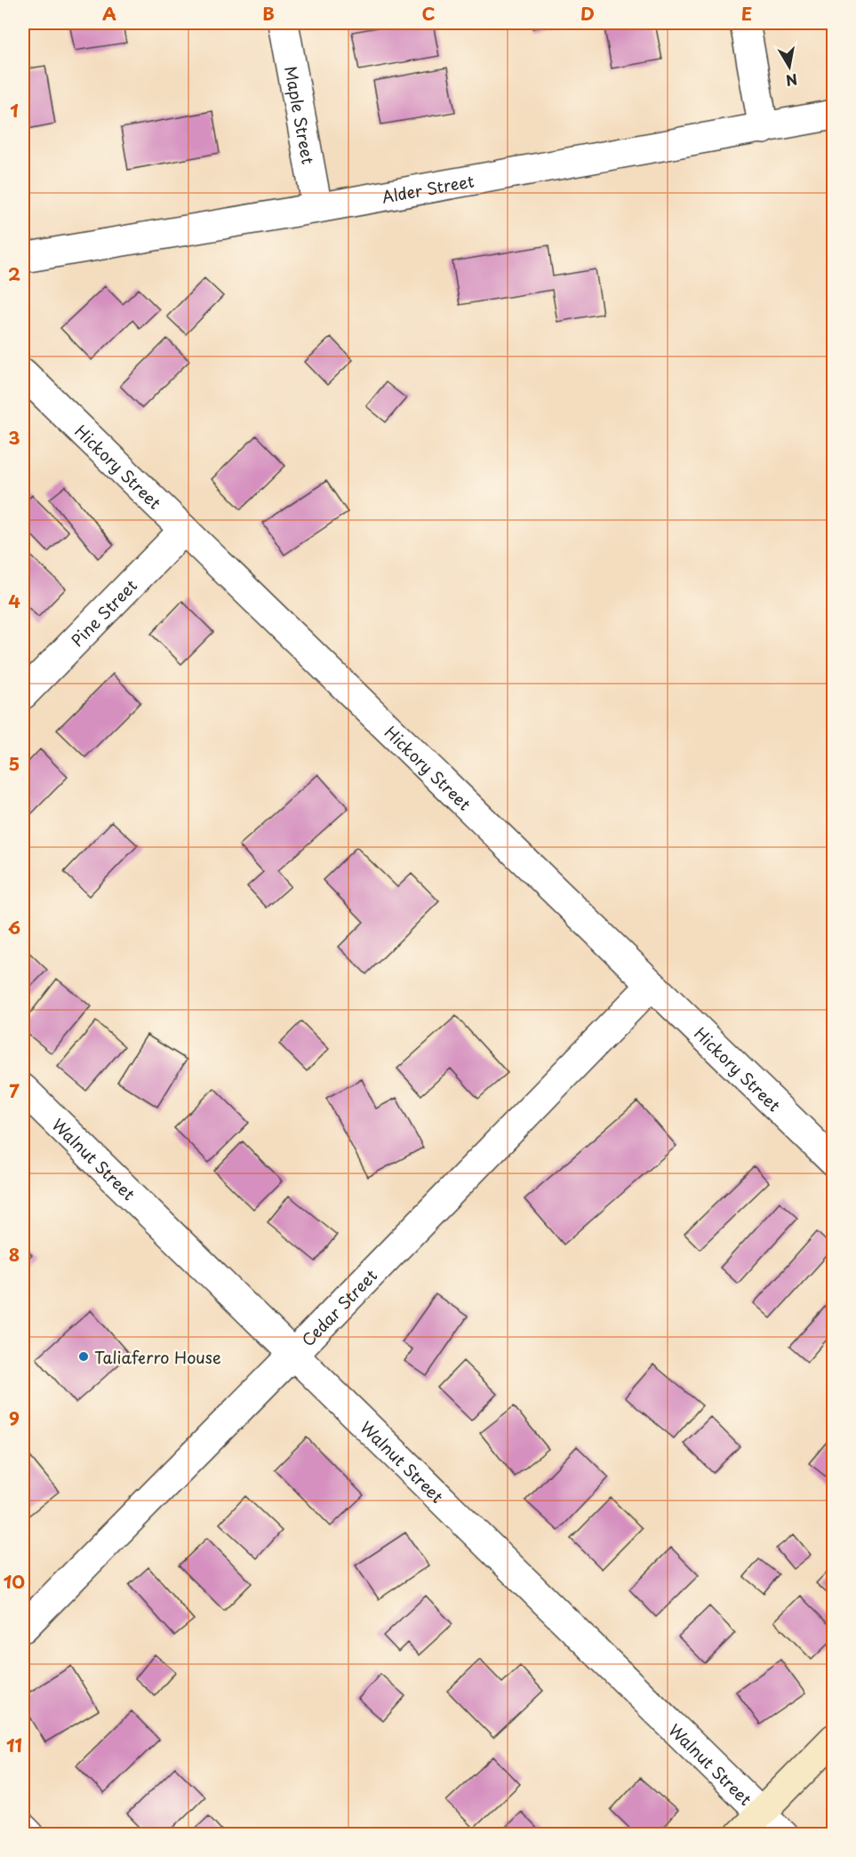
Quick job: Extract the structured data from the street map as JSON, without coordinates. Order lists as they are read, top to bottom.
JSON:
{
  "streets": {
    "street": [
      "Maple Street",
      "Alder Street",
      "Hickory Street",
      "Pine Street",
      "Walnut Street",
      "Cedar Street"
    ]
  },
  "crossings": [
    ["Maple Street", "Alder Street"],
    ["Hickory Street", "Pine Street"],
    ["Hickory Street", "Cedar Street"],
    ["Walnut Street", "Cedar Street"]
  ],
  "places": ["Taliaferro House"],
  "north": "bottom",
  "grid": {
    "columns": [
      "A",
      "B",
      "C",
      "D",
      "E"
    ],
    "rows": [
      "1",
      "2",
      "3",
      "4",
      "5",
      "6",
      "7",
      "8",
      "9",
      "10",
      "11"
    ]
  }
}
